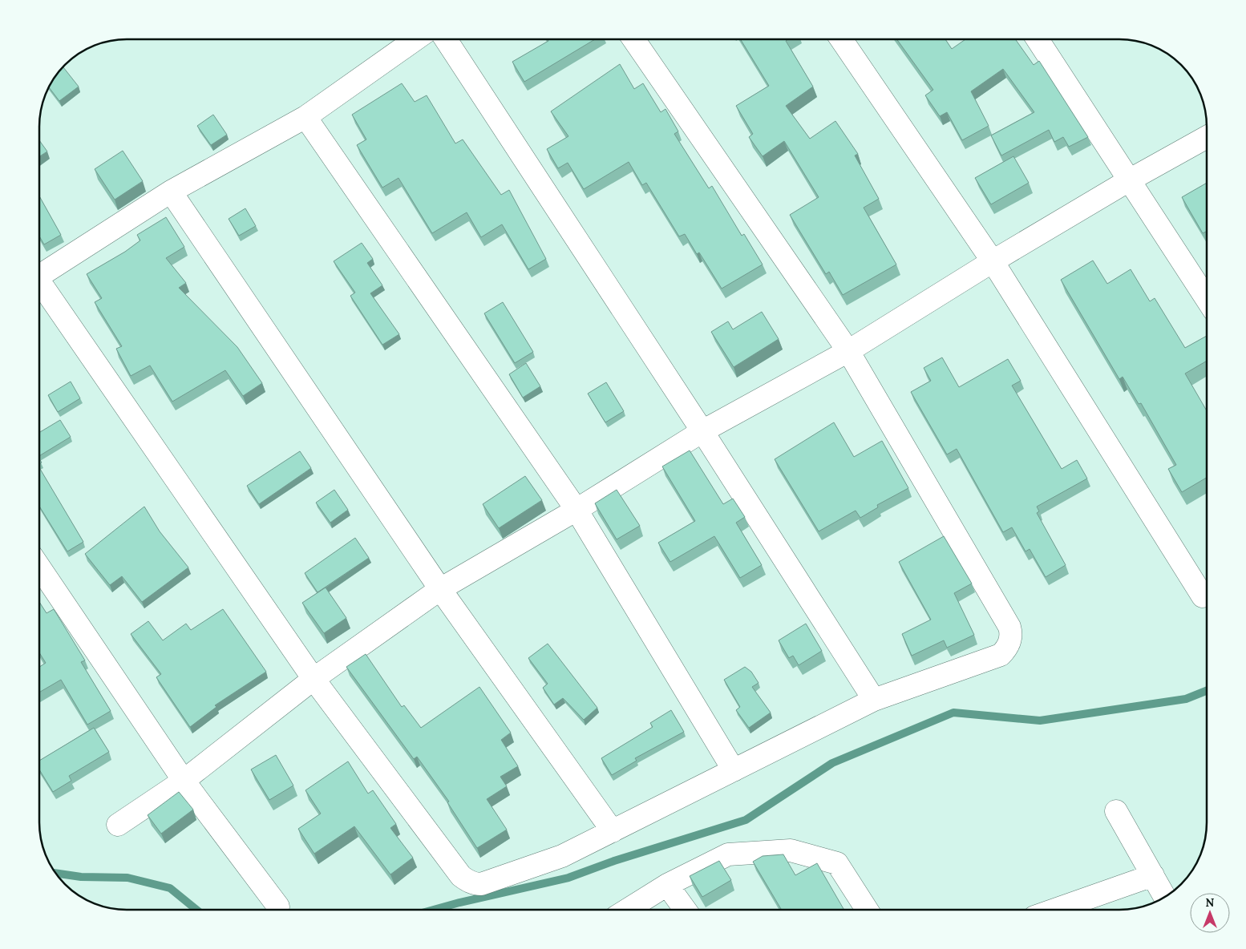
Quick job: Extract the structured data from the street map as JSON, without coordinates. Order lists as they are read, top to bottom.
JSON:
{
  "north": "top"
}
